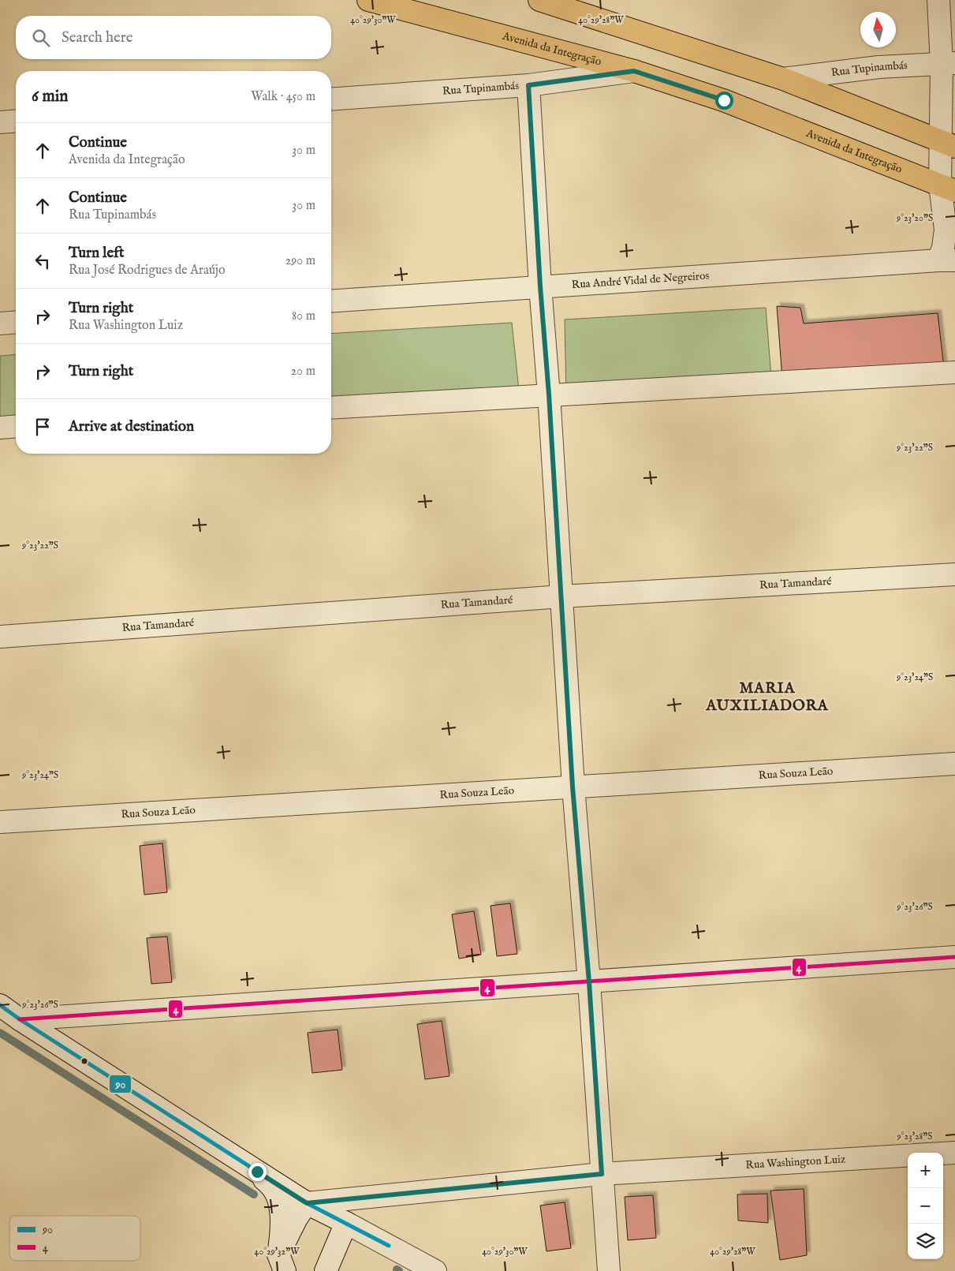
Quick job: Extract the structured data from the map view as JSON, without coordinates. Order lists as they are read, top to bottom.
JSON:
{
  "streets": {
    "main road": ["Avenida da Integração"],
    "street": [
      "Rua Tupinambás",
      "Rua André Vidal de Negreiros",
      "Rua Tamandaré",
      "Rua Souza Leão",
      "Rua Washington Luiz"
    ]
  },
  "crossings": [
    ["Avenida da Integração", "Rua Tupinambás"]
  ],
  "districts": ["MARIA AUXILIADORA"],
  "lines": ["transit line 4", "transit line 90"],
  "legend": ["90", "4"],
  "north": "top",
  "page": {
    "search": "Search here",
    "heading": ["6 min", "Walk · 450 m"],
    "list": [
      ["Continue", "Avenida da Integração", "30 m"],
      ["Continue", "Rua Tupinambás", "30 m"],
      ["Turn left", "Rua José Rodrigues de Araújo", "290 m"],
      ["Turn right", "Rua Washington Luiz", "80 m"],
      ["Turn right", "20 m"],
      "Arrive at destination"
    ],
    "map_buttons": ["+", "−"]
  },
  "coordinates": [
    "40°29'30\"W",
    "40°29'28\"W",
    "9°23'20\"S",
    "9°23'22\"S",
    "9°23'24\"S",
    "9°23'26\"S",
    "9°23'28\"S",
    "40°29'32\"W"
  ]
}
